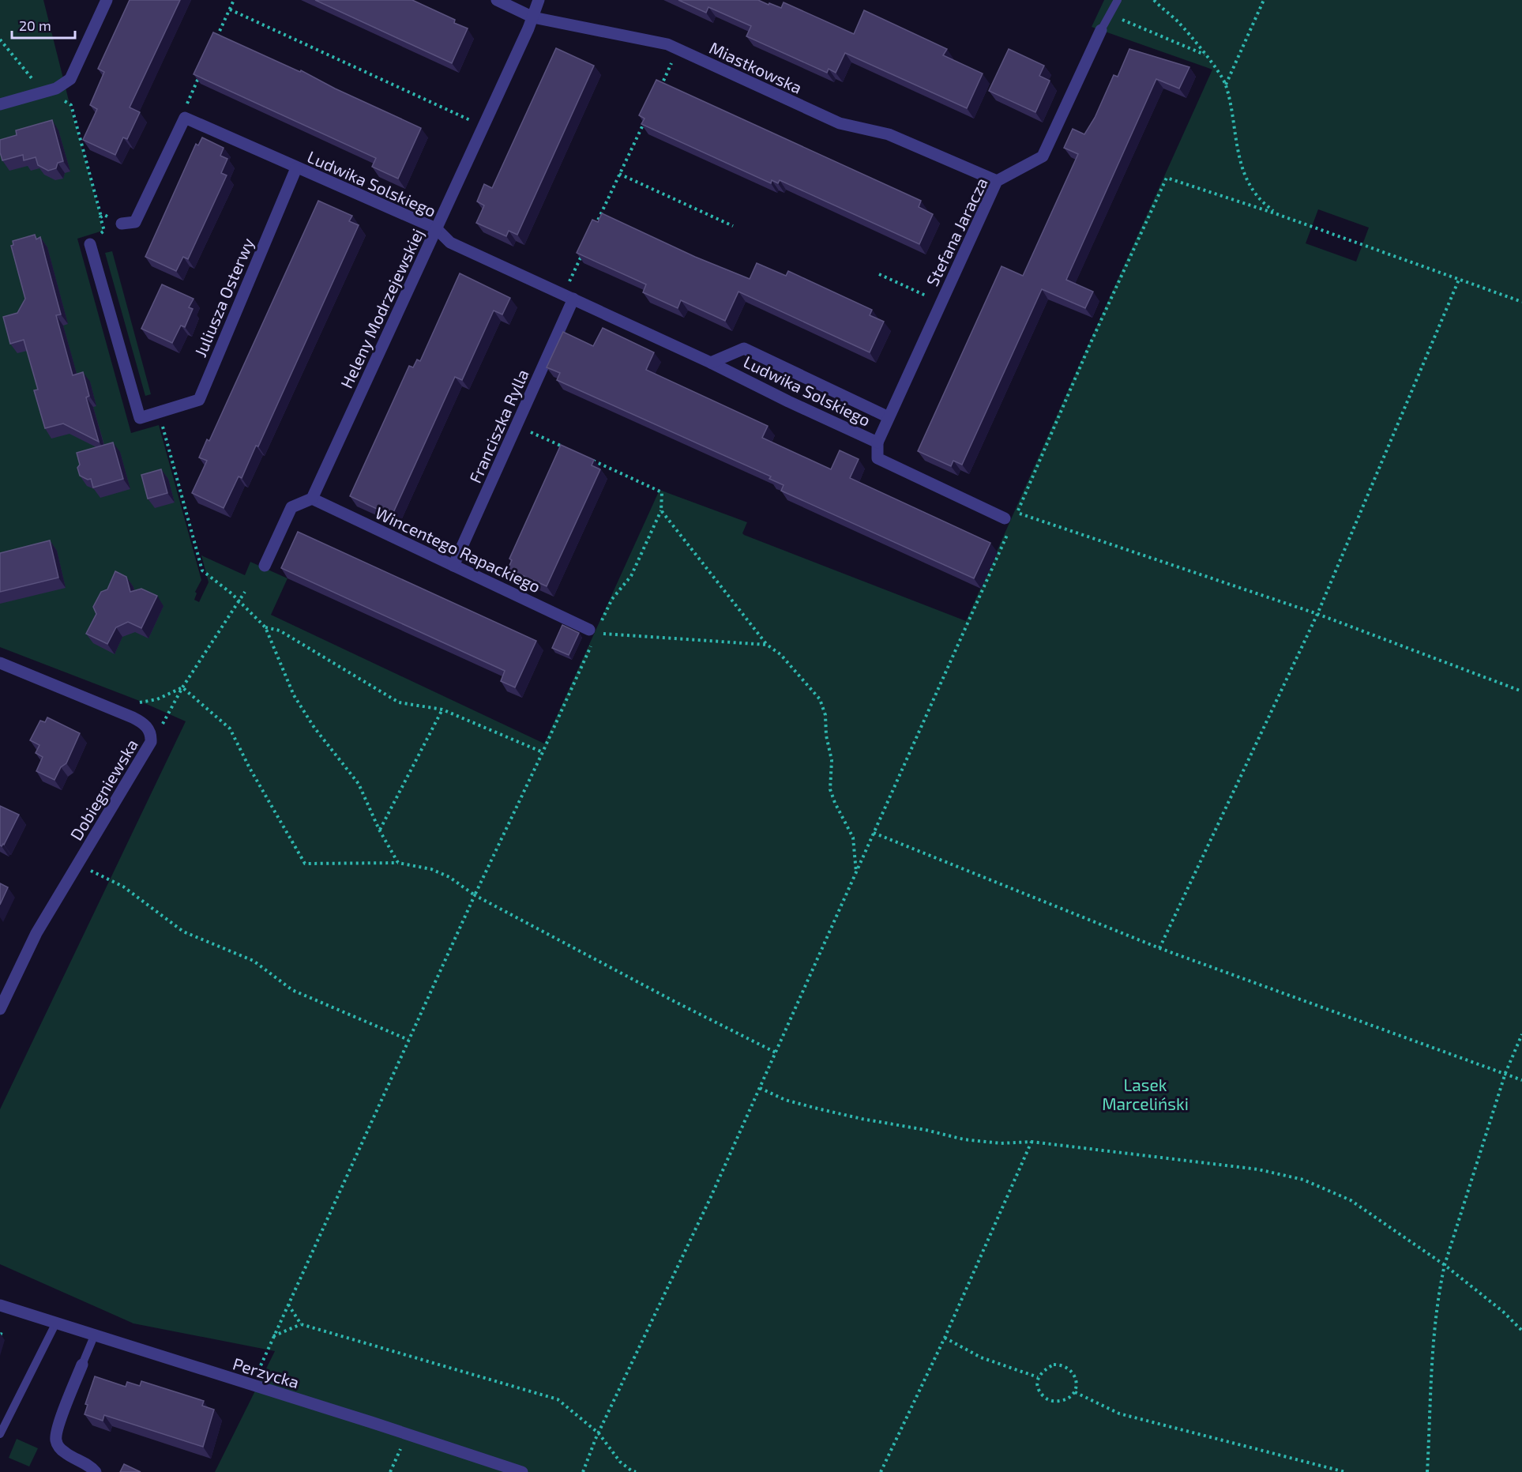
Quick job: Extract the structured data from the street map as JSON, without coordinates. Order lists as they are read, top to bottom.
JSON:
{
  "streets": {
    "street": [
      "Miastkowska",
      "Ludwika Solskiego",
      "Stefana Jaracza",
      "Juliusza Osterwy",
      "Heleny Modrzejewskiej",
      "Franciszka Rylla",
      "Wincentego Rapackiego",
      "Dobiegniewska",
      "Perzycka"
    ]
  },
  "crossings": [
    ["Miastkowska", "Stefana Jaracza"],
    ["Miastkowska", "Heleny Modrzejewskiej"],
    ["Ludwika Solskiego", "Stefana Jaracza"],
    ["Ludwika Solskiego", "Juliusza Osterwy"],
    ["Ludwika Solskiego", "Heleny Modrzejewskiej"],
    ["Ludwika Solskiego", "Franciszka Rylla"],
    ["Heleny Modrzejewskiej", "Wincentego Rapackiego"],
    ["Franciszka Rylla", "Wincentego Rapackiego"]
  ],
  "parks": ["Lasek Marceliński"],
  "scale_bar": "20 m"
}
